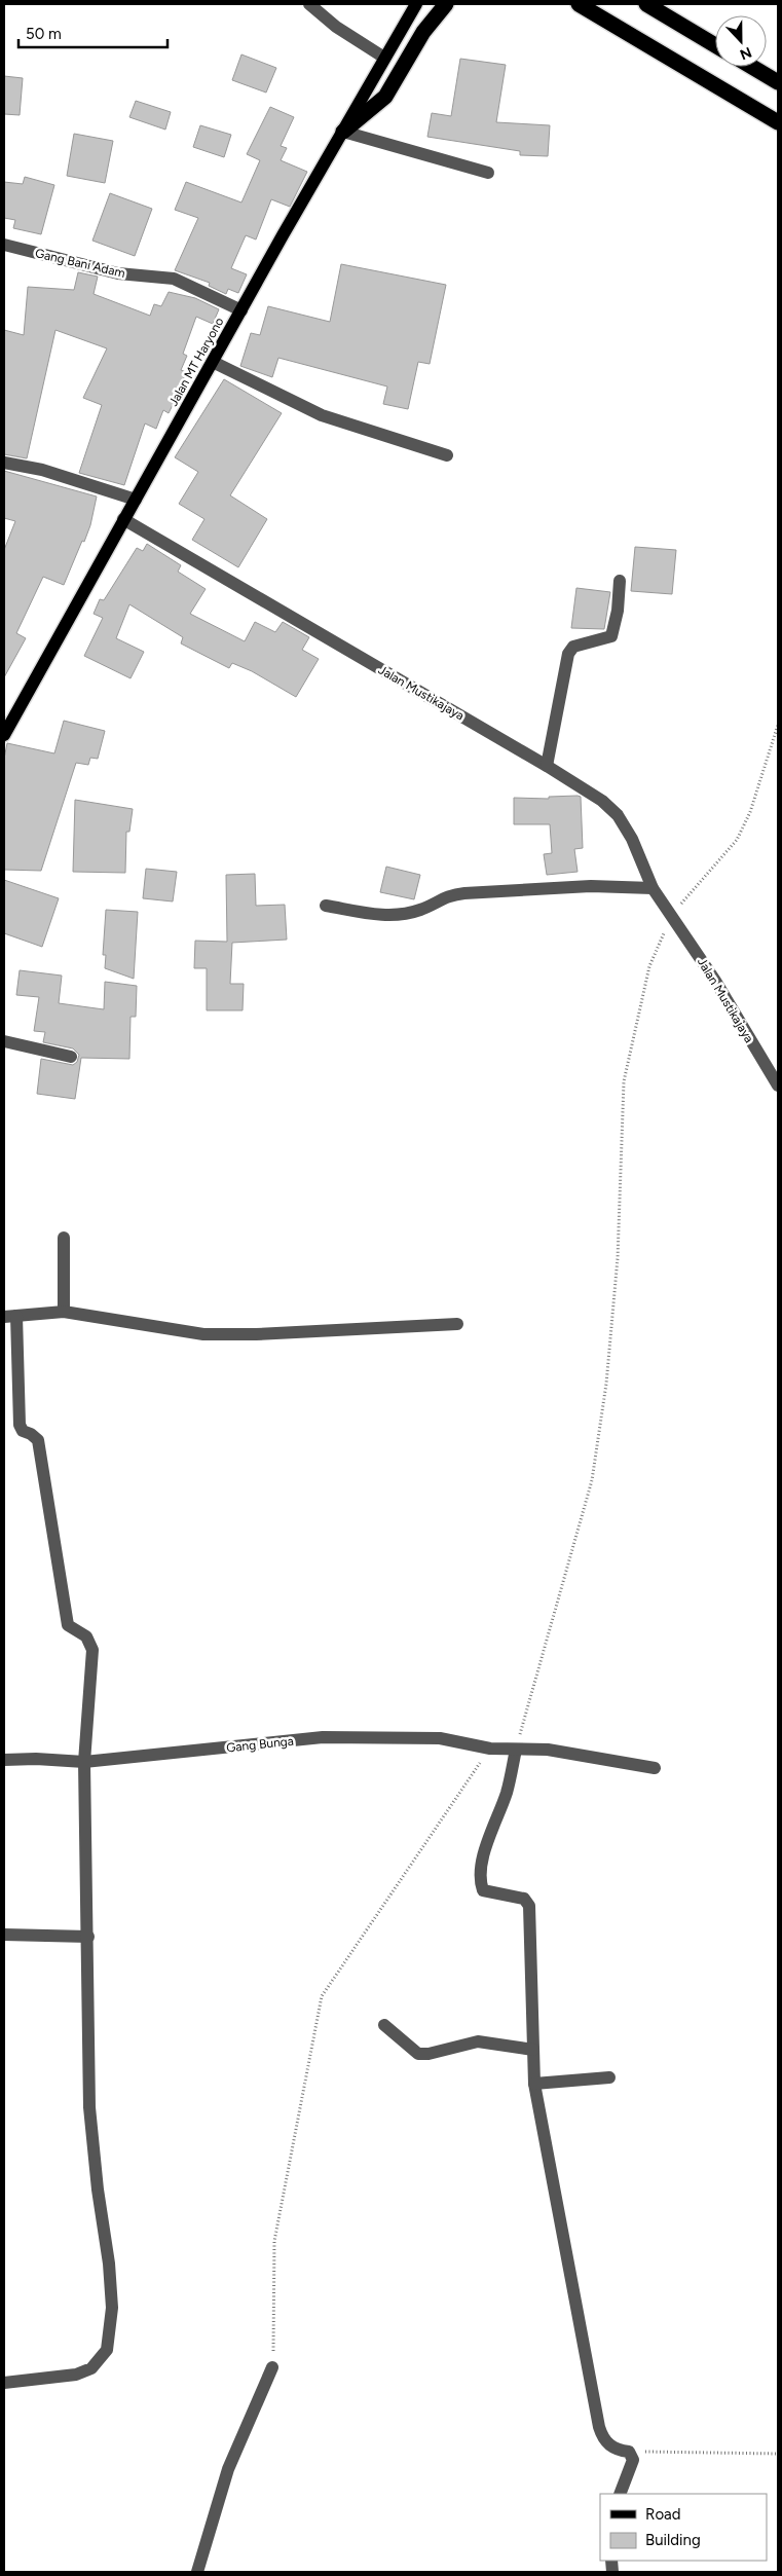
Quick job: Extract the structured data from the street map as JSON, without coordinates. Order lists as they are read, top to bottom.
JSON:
{
  "streets": {
    "main road": ["Jalan MT Haryono"],
    "street": ["Gang Bani Adam", "Jalan Mustikajaya", "Gang Bunga"]
  },
  "crossings": [
    ["Gang Bani Adam", "Jalan MT Haryono"],
    ["Jalan MT Haryono", "Jalan Mustikajaya"]
  ],
  "legend": ["Road", "Building"],
  "scale_bar": "50 m",
  "north": "bottom"
}
